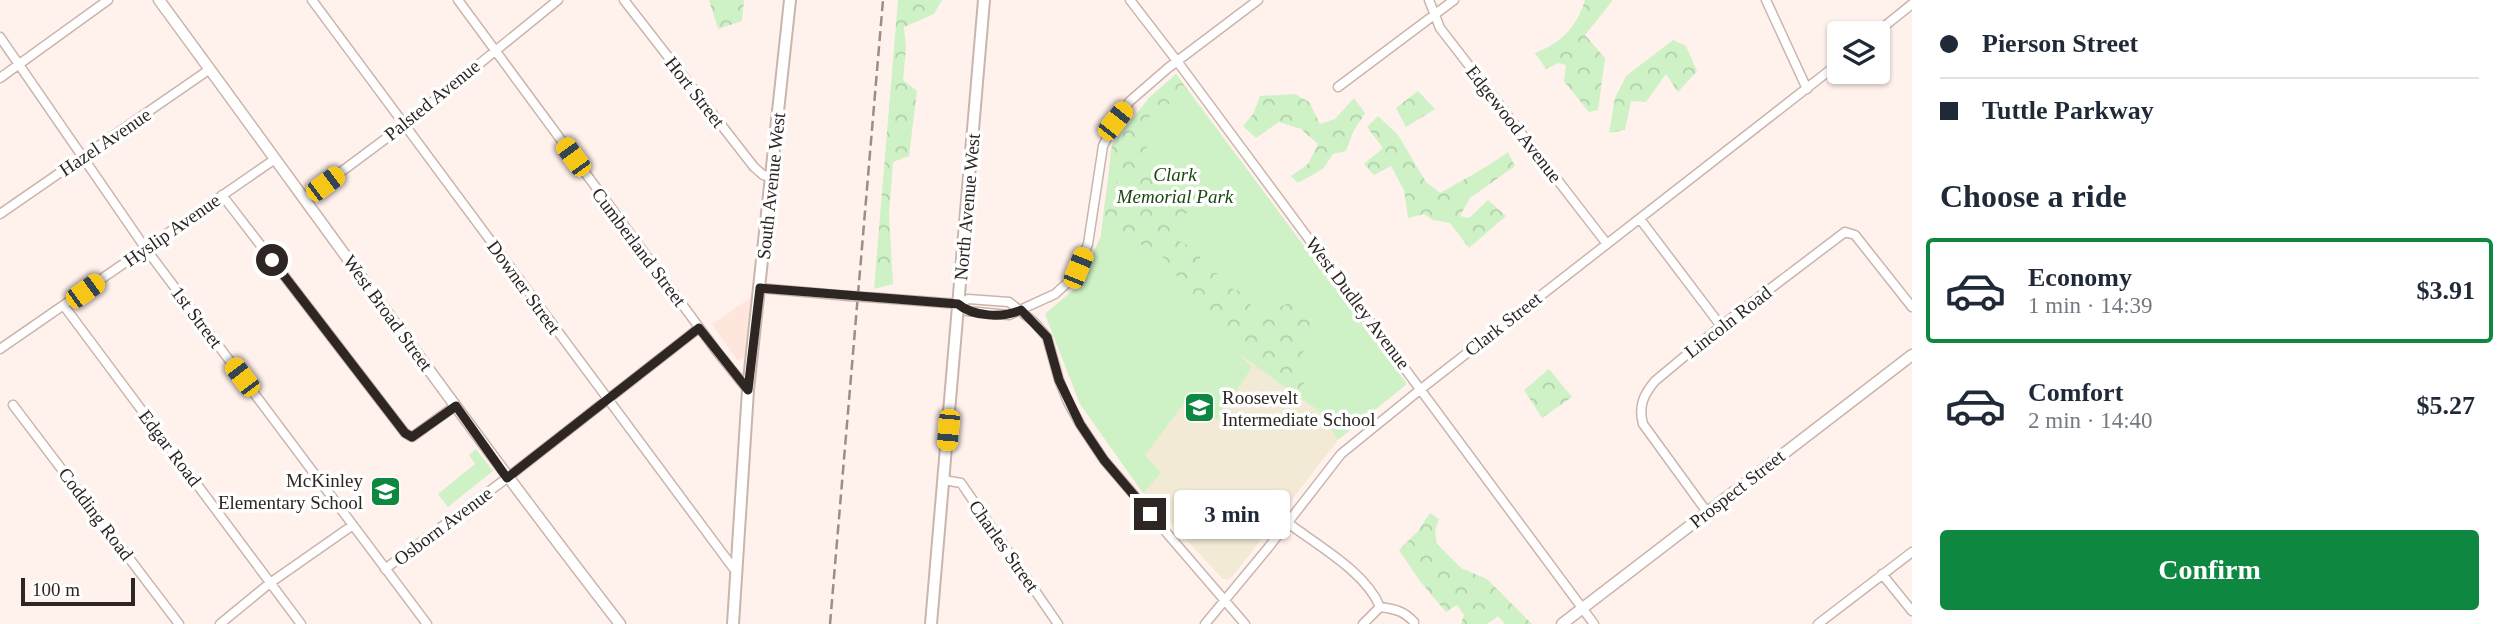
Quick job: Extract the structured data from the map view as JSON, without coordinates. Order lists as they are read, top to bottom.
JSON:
{
  "streets": {
    "main road": ["South Avenue West", "North Avenue West"],
    "street": [
      "Hort Street",
      "Palsted Avenue",
      "Edgewood Avenue",
      "Hazel Avenue",
      "Hyslip Avenue",
      "Cumberland Street",
      "Downer Street",
      "West Dudley Avenue",
      "West Broad Street",
      "1st Street",
      "Lincoln Road",
      "Clark Street",
      "Edgar Road",
      "Prospect Street",
      "Codding Road",
      "Osborn Avenue",
      "Charles Street"
    ]
  },
  "crossings": [
    ["Hort Street", "South Avenue West"],
    ["Palsted Avenue", "Cumberland Street"],
    ["Palsted Avenue", "Downer Street"],
    ["Palsted Avenue", "West Broad Street"],
    ["Edgewood Avenue", "Clark Street"],
    ["Hazel Avenue", "West Broad Street"],
    ["Hazel Avenue", "1st Street"],
    ["South Avenue West", "Cumberland Street"],
    ["South Avenue West", "Downer Street"],
    ["North Avenue West", "Charles Street"],
    ["Hyslip Avenue", "West Broad Street"],
    ["Hyslip Avenue", "1st Street"],
    ["Hyslip Avenue", "Edgar Road"],
    ["Cumberland Street", "Osborn Avenue"],
    ["Downer Street", "Osborn Avenue"],
    ["West Dudley Avenue", "Clark Street"],
    ["West Dudley Avenue", "Prospect Street"],
    ["West Broad Street", "Osborn Avenue"],
    ["1st Street", "Osborn Avenue"],
    ["Lincoln Road", "Prospect Street"]
  ],
  "parks": ["Clark Memorial Park"],
  "places": {
    "school or university": ["Roosevelt Intermediate School", "McKinley Elementary School"]
  },
  "scale_bar": "100 m",
  "page": {
    "banner": ["Pierson Street", "Tuttle Parkway"],
    "heading": "Choose a ride",
    "list": [
      {
        "name": "Economy",
        "note": "1 min · 14:39",
        "value": "$3.91"
      },
      {
        "name": "Comfort",
        "note": "2 min · 14:40",
        "value": "$5.27"
      }
    ],
    "bubble": "3 min",
    "buttons": "Confirm",
    "scale": "100 m"
  }
}
